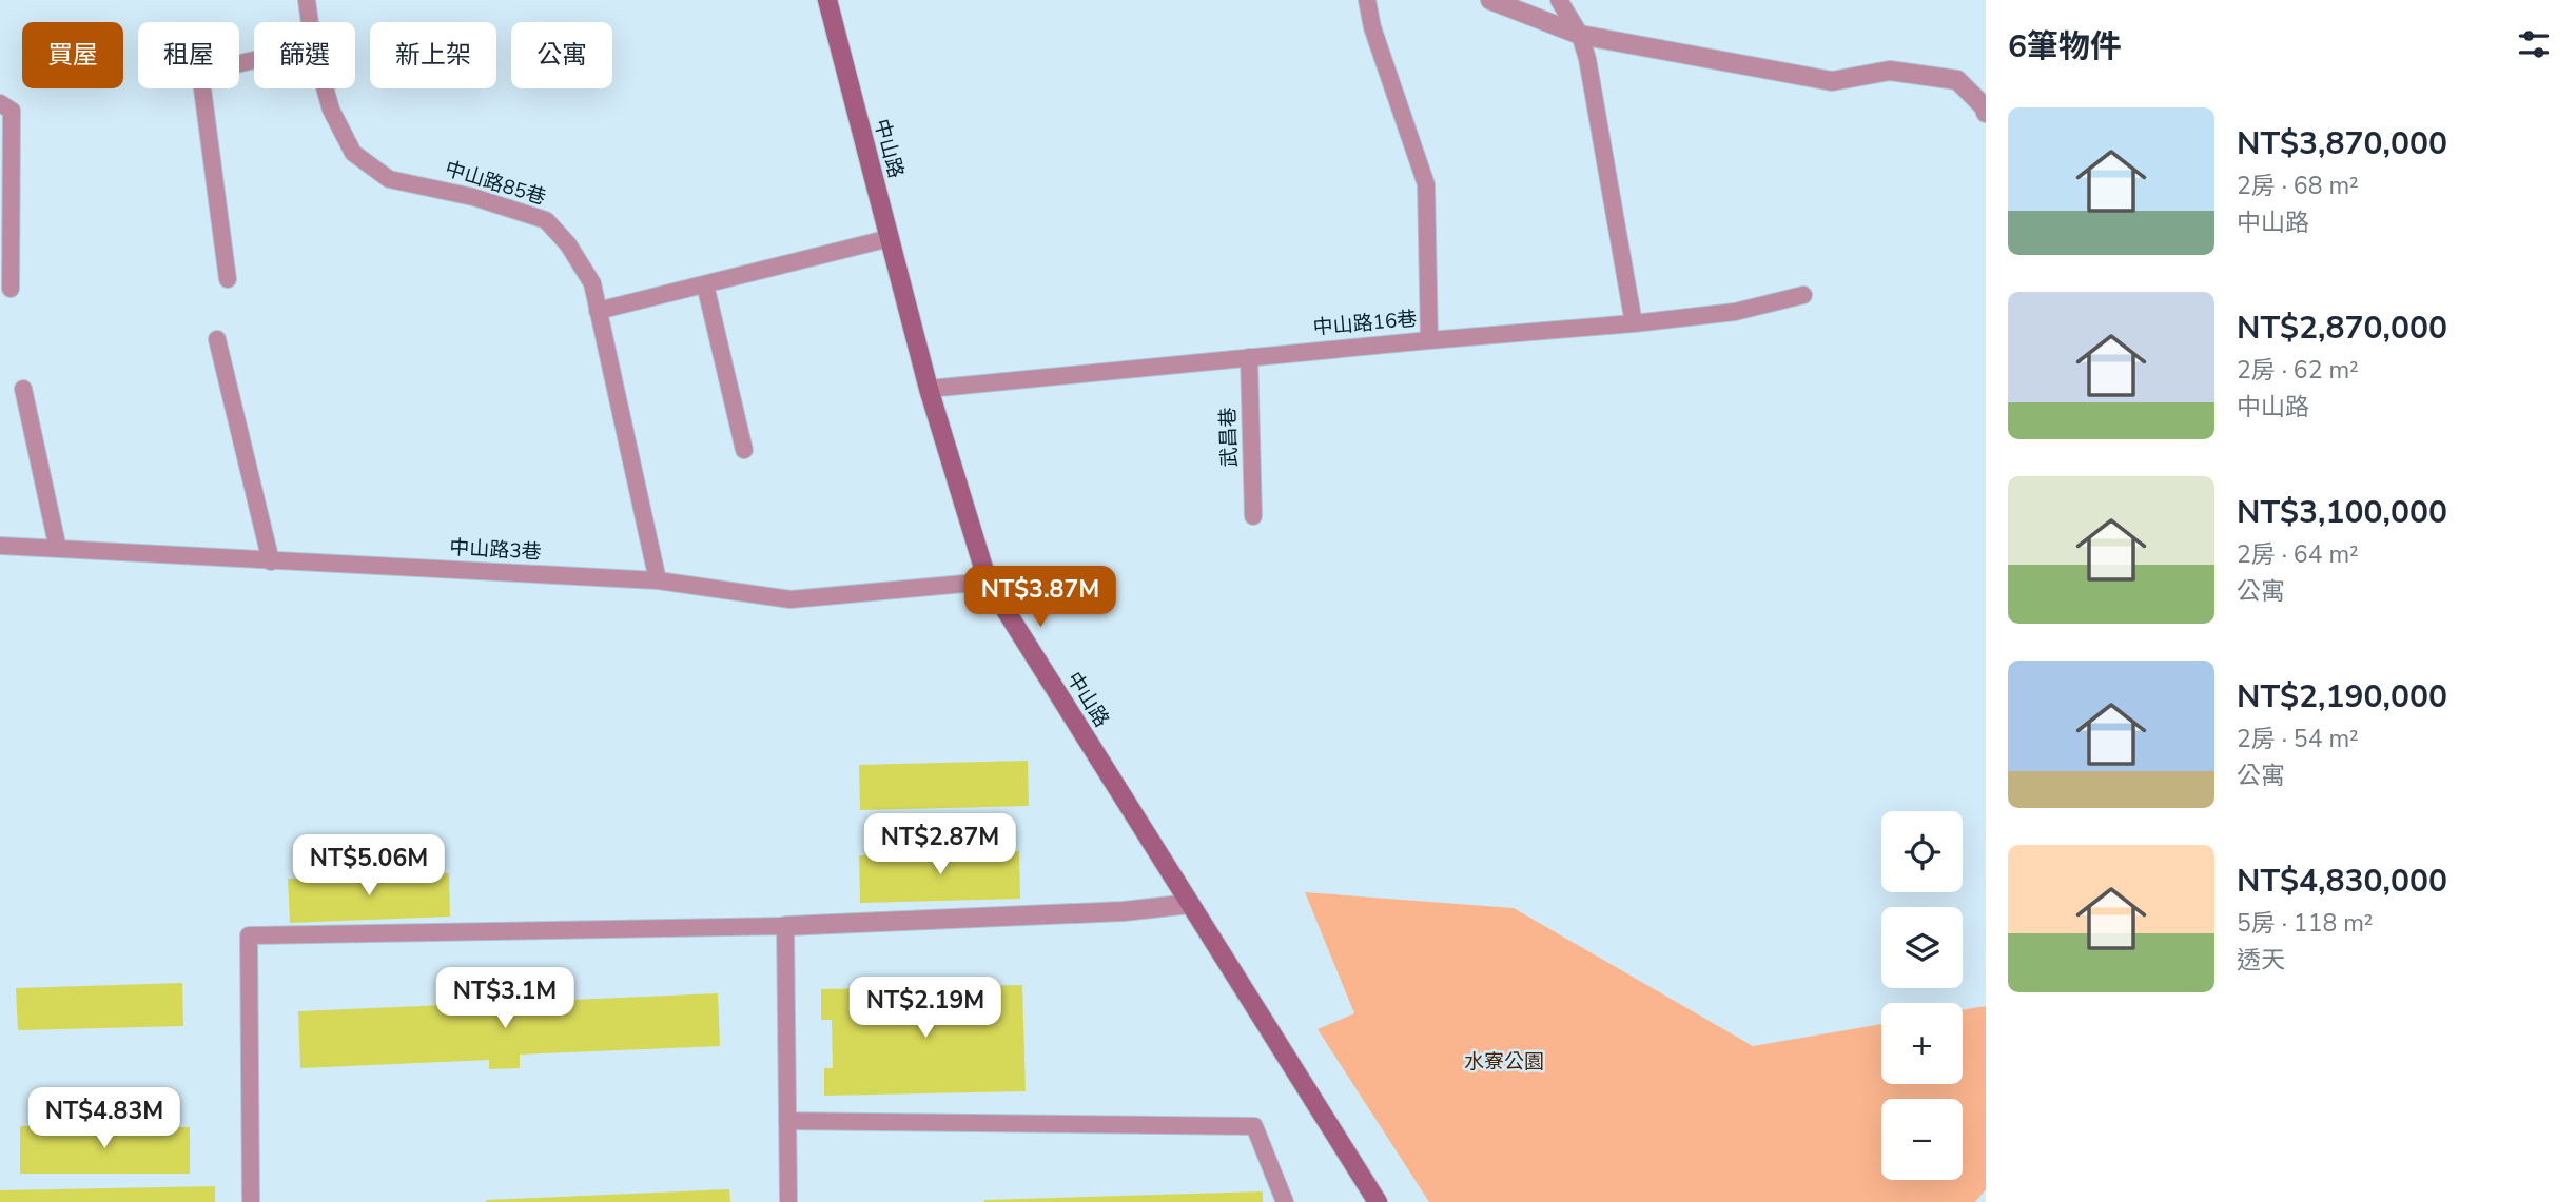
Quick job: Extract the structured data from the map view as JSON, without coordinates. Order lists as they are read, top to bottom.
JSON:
{
  "streets": {
    "street": ["中山路"],
    "lane": [
      "中山路85巷",
      "中山路16巷",
      "武昌巷",
      "中山路3巷"
    ]
  },
  "crossings": [
    ["中山路", "中山路16巷"],
    ["中山路", "中山路3巷"],
    ["中山路85巷", "中山路3巷"],
    ["中山路16巷", "武昌巷"]
  ],
  "parks": ["水寮公園"],
  "page": {
    "heading": "6筆物件",
    "chip": [
      "買屋",
      "租屋",
      "篩選",
      "新上架",
      "公寓"
    ],
    "list": [
      {
        "name": "NT$3,870,000",
        "note": "2房 · 68 m² · 中山路"
      },
      {
        "name": "NT$2,870,000",
        "note": "2房 · 62 m² · 中山路"
      },
      {
        "name": "NT$3,100,000",
        "note": "2房 · 64 m² · 公寓"
      },
      {
        "name": "NT$2,190,000",
        "note": "2房 · 54 m² · 公寓"
      },
      {
        "name": "NT$4,830,000",
        "note": "5房 · 118 m² · 透天"
      }
    ],
    "price": [
      "NT$3.87M",
      "NT$2.87M",
      "NT$5.06M",
      "NT$3.1M",
      "NT$2.19M",
      "NT$4.83M"
    ],
    "map_buttons": ["+", "−"]
  }
}
